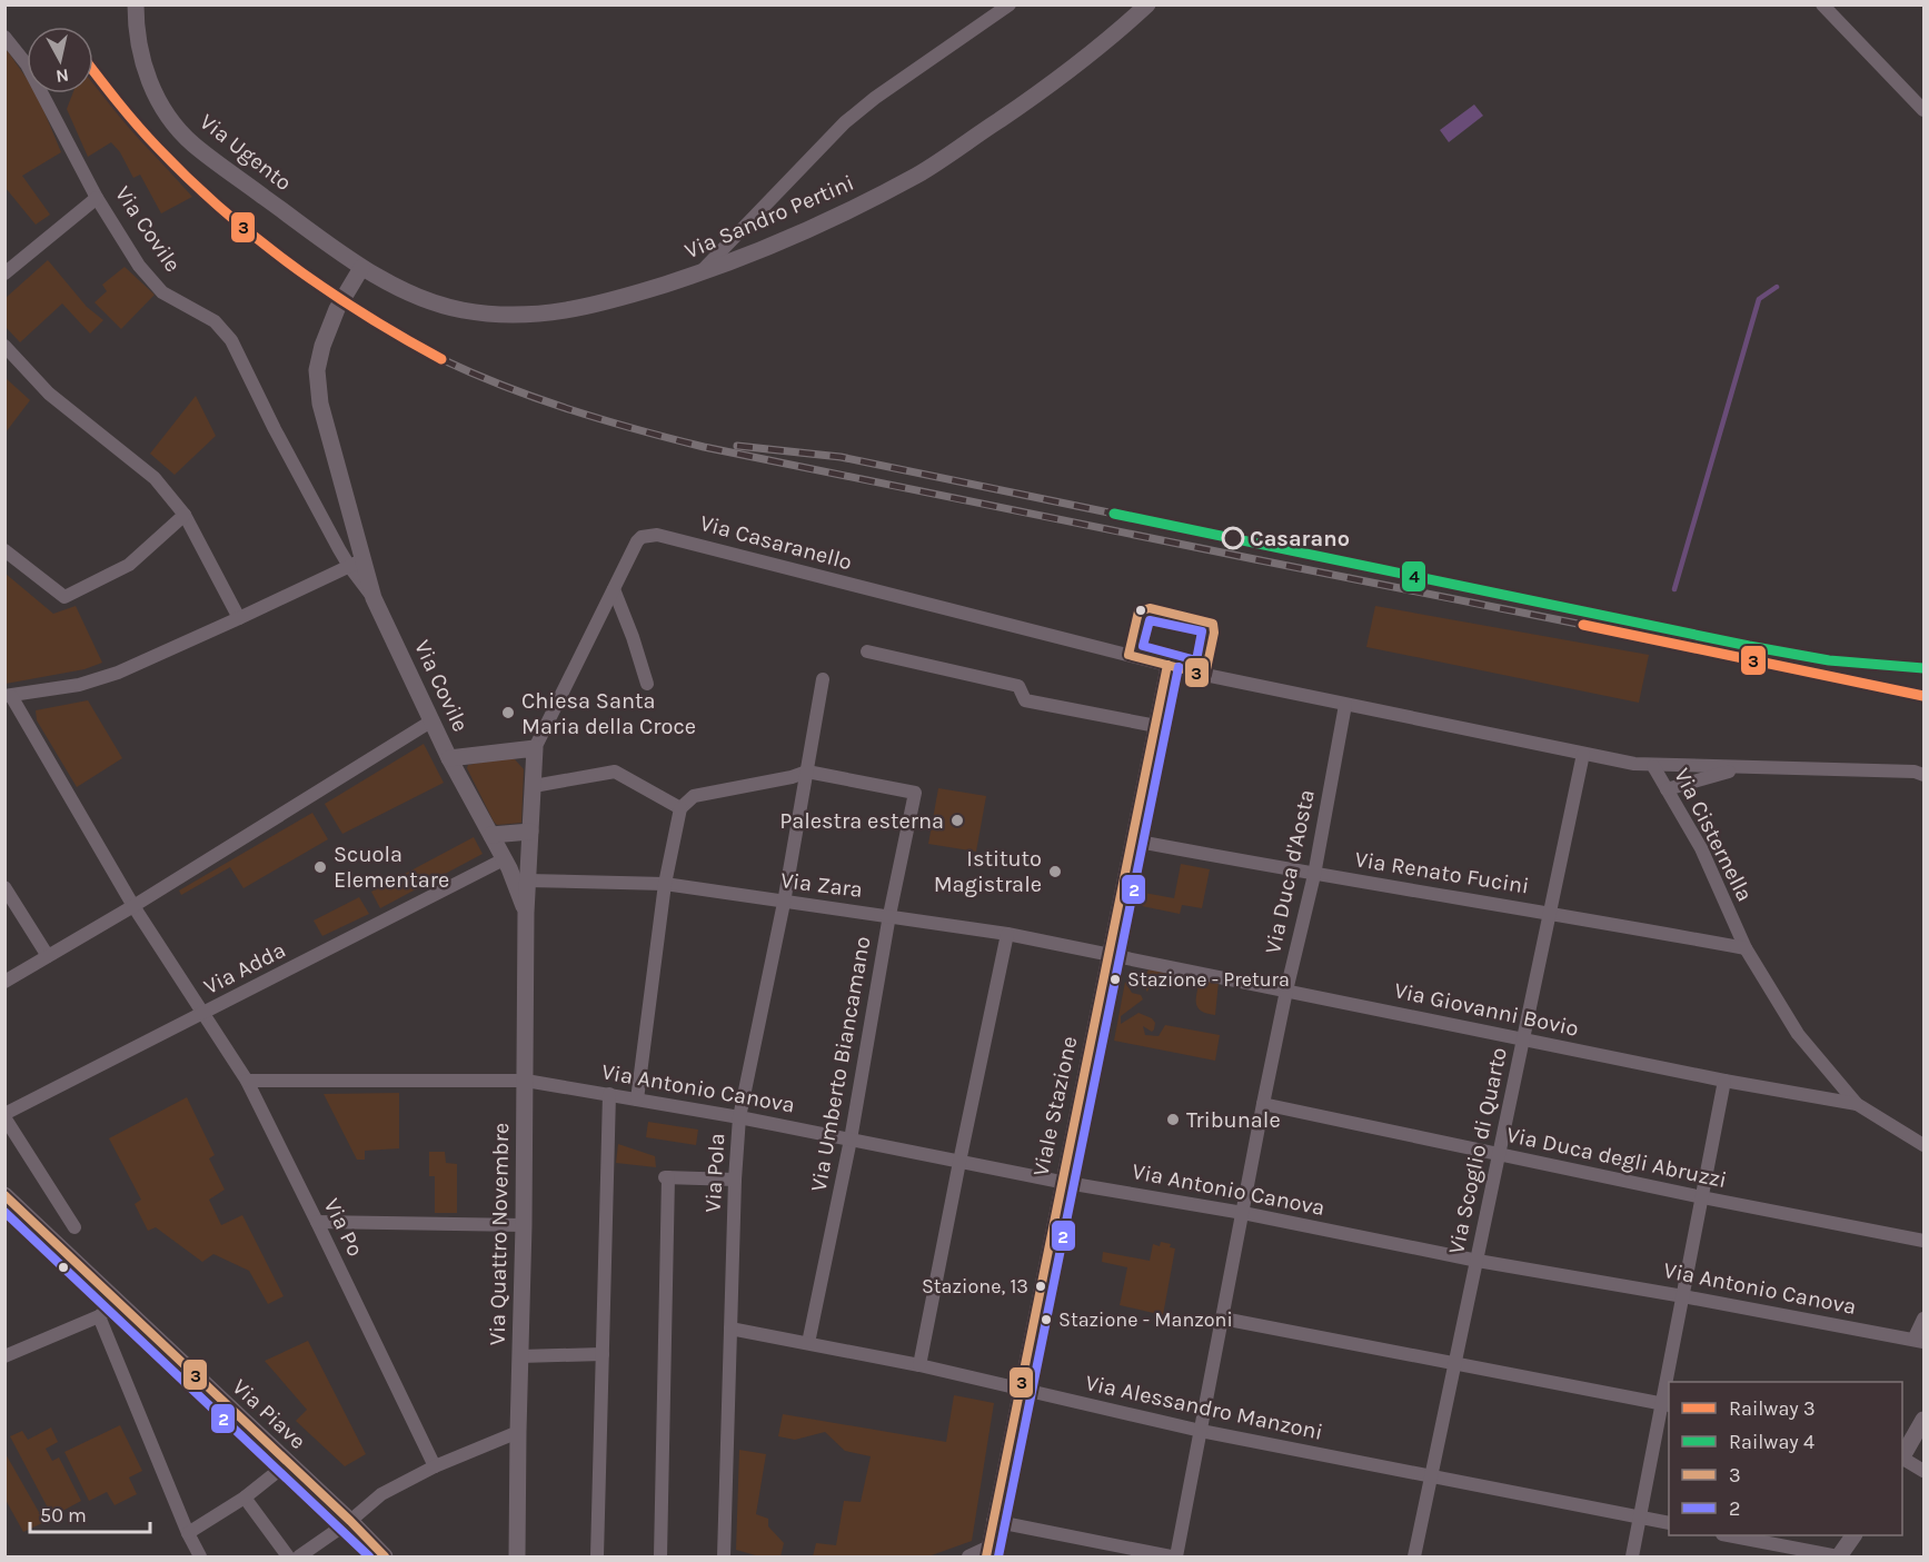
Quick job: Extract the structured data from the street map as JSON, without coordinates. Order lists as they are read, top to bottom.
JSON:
{
  "streets": {
    "street": [
      "Via Ugento",
      "Via Sandro Pertini",
      "Via Covile",
      "Via Casaranello",
      "Via Cisternella",
      "Via Duca d'Aosta",
      "Via Renato Fucini",
      "Via Zara",
      "Via Adda",
      "Via Giovanni Bovio",
      "Via Umberto Biancamano",
      "Via Antonio Canova",
      "Viale Stazione",
      "Via Scoglio di Quarto",
      "Via Duca degli Abruzzi",
      "Via Pola",
      "Via Po",
      "Via Quattro Novembre",
      "Via Alessandro Manzoni",
      "Via Piave"
    ]
  },
  "crossings": [
    ["Via Ugento", "Via Sandro Pertini"],
    ["Via Covile", "Via Quattro Novembre"],
    ["Via Casaranello", "Via Cisternella"],
    ["Via Casaranello", "Viale Stazione"],
    ["Via Casaranello", "Via Quattro Novembre"],
    ["Via Cisternella", "Via Duca d'Aosta"],
    ["Via Cisternella", "Via Renato Fucini"],
    ["Via Cisternella", "Via Giovanni Bovio"],
    ["Via Cisternella", "Viale Stazione"],
    ["Via Cisternella", "Via Scoglio di Quarto"],
    ["Via Duca d'Aosta", "Via Renato Fucini"],
    ["Via Duca d'Aosta", "Via Giovanni Bovio"],
    ["Via Duca d'Aosta", "Via Antonio Canova"],
    ["Via Duca d'Aosta", "Via Duca degli Abruzzi"],
    ["Via Duca d'Aosta", "Via Alessandro Manzoni"],
    ["Via Renato Fucini", "Viale Stazione"],
    ["Via Renato Fucini", "Via Scoglio di Quarto"],
    ["Via Zara", "Via Giovanni Bovio"],
    ["Via Zara", "Via Umberto Biancamano"],
    ["Via Zara", "Viale Stazione"],
    ["Via Zara", "Via Pola"],
    ["Via Zara", "Via Quattro Novembre"],
    ["Via Adda", "Via Po"],
    ["Via Adda", "Via Quattro Novembre"],
    ["Via Giovanni Bovio", "Viale Stazione"],
    ["Via Giovanni Bovio", "Via Scoglio di Quarto"],
    ["Via Umberto Biancamano", "Via Antonio Canova"],
    ["Via Umberto Biancamano", "Via Pola"],
    ["Via Umberto Biancamano", "Via Alessandro Manzoni"],
    ["Via Antonio Canova", "Viale Stazione"],
    ["Via Antonio Canova", "Via Scoglio di Quarto"],
    ["Via Antonio Canova", "Via Pola"],
    ["Via Antonio Canova", "Via Po"],
    ["Via Antonio Canova", "Via Quattro Novembre"],
    ["Viale Stazione", "Via Alessandro Manzoni"],
    ["Via Scoglio di Quarto", "Via Duca degli Abruzzi"],
    ["Via Scoglio di Quarto", "Via Alessandro Manzoni"],
    ["Via Pola", "Via Alessandro Manzoni"]
  ],
  "places": [
    "Casarano",
    "Chiesa Santa Maria della Croce",
    "Palestra esterna",
    "Scuola Elementare",
    "Istituto Magistrale",
    "Stazione - Pretura",
    "Tribunale",
    "Stazione, 13",
    "Stazione - Manzoni"
  ],
  "lines": [
    "rail line 3",
    "rail line 4",
    "transit line 3",
    "transit line 2"
  ],
  "legend": [
    "Railway 3",
    "Railway 4",
    "3",
    "2"
  ],
  "scale_bar": "50 m",
  "north": "bottom"
}
